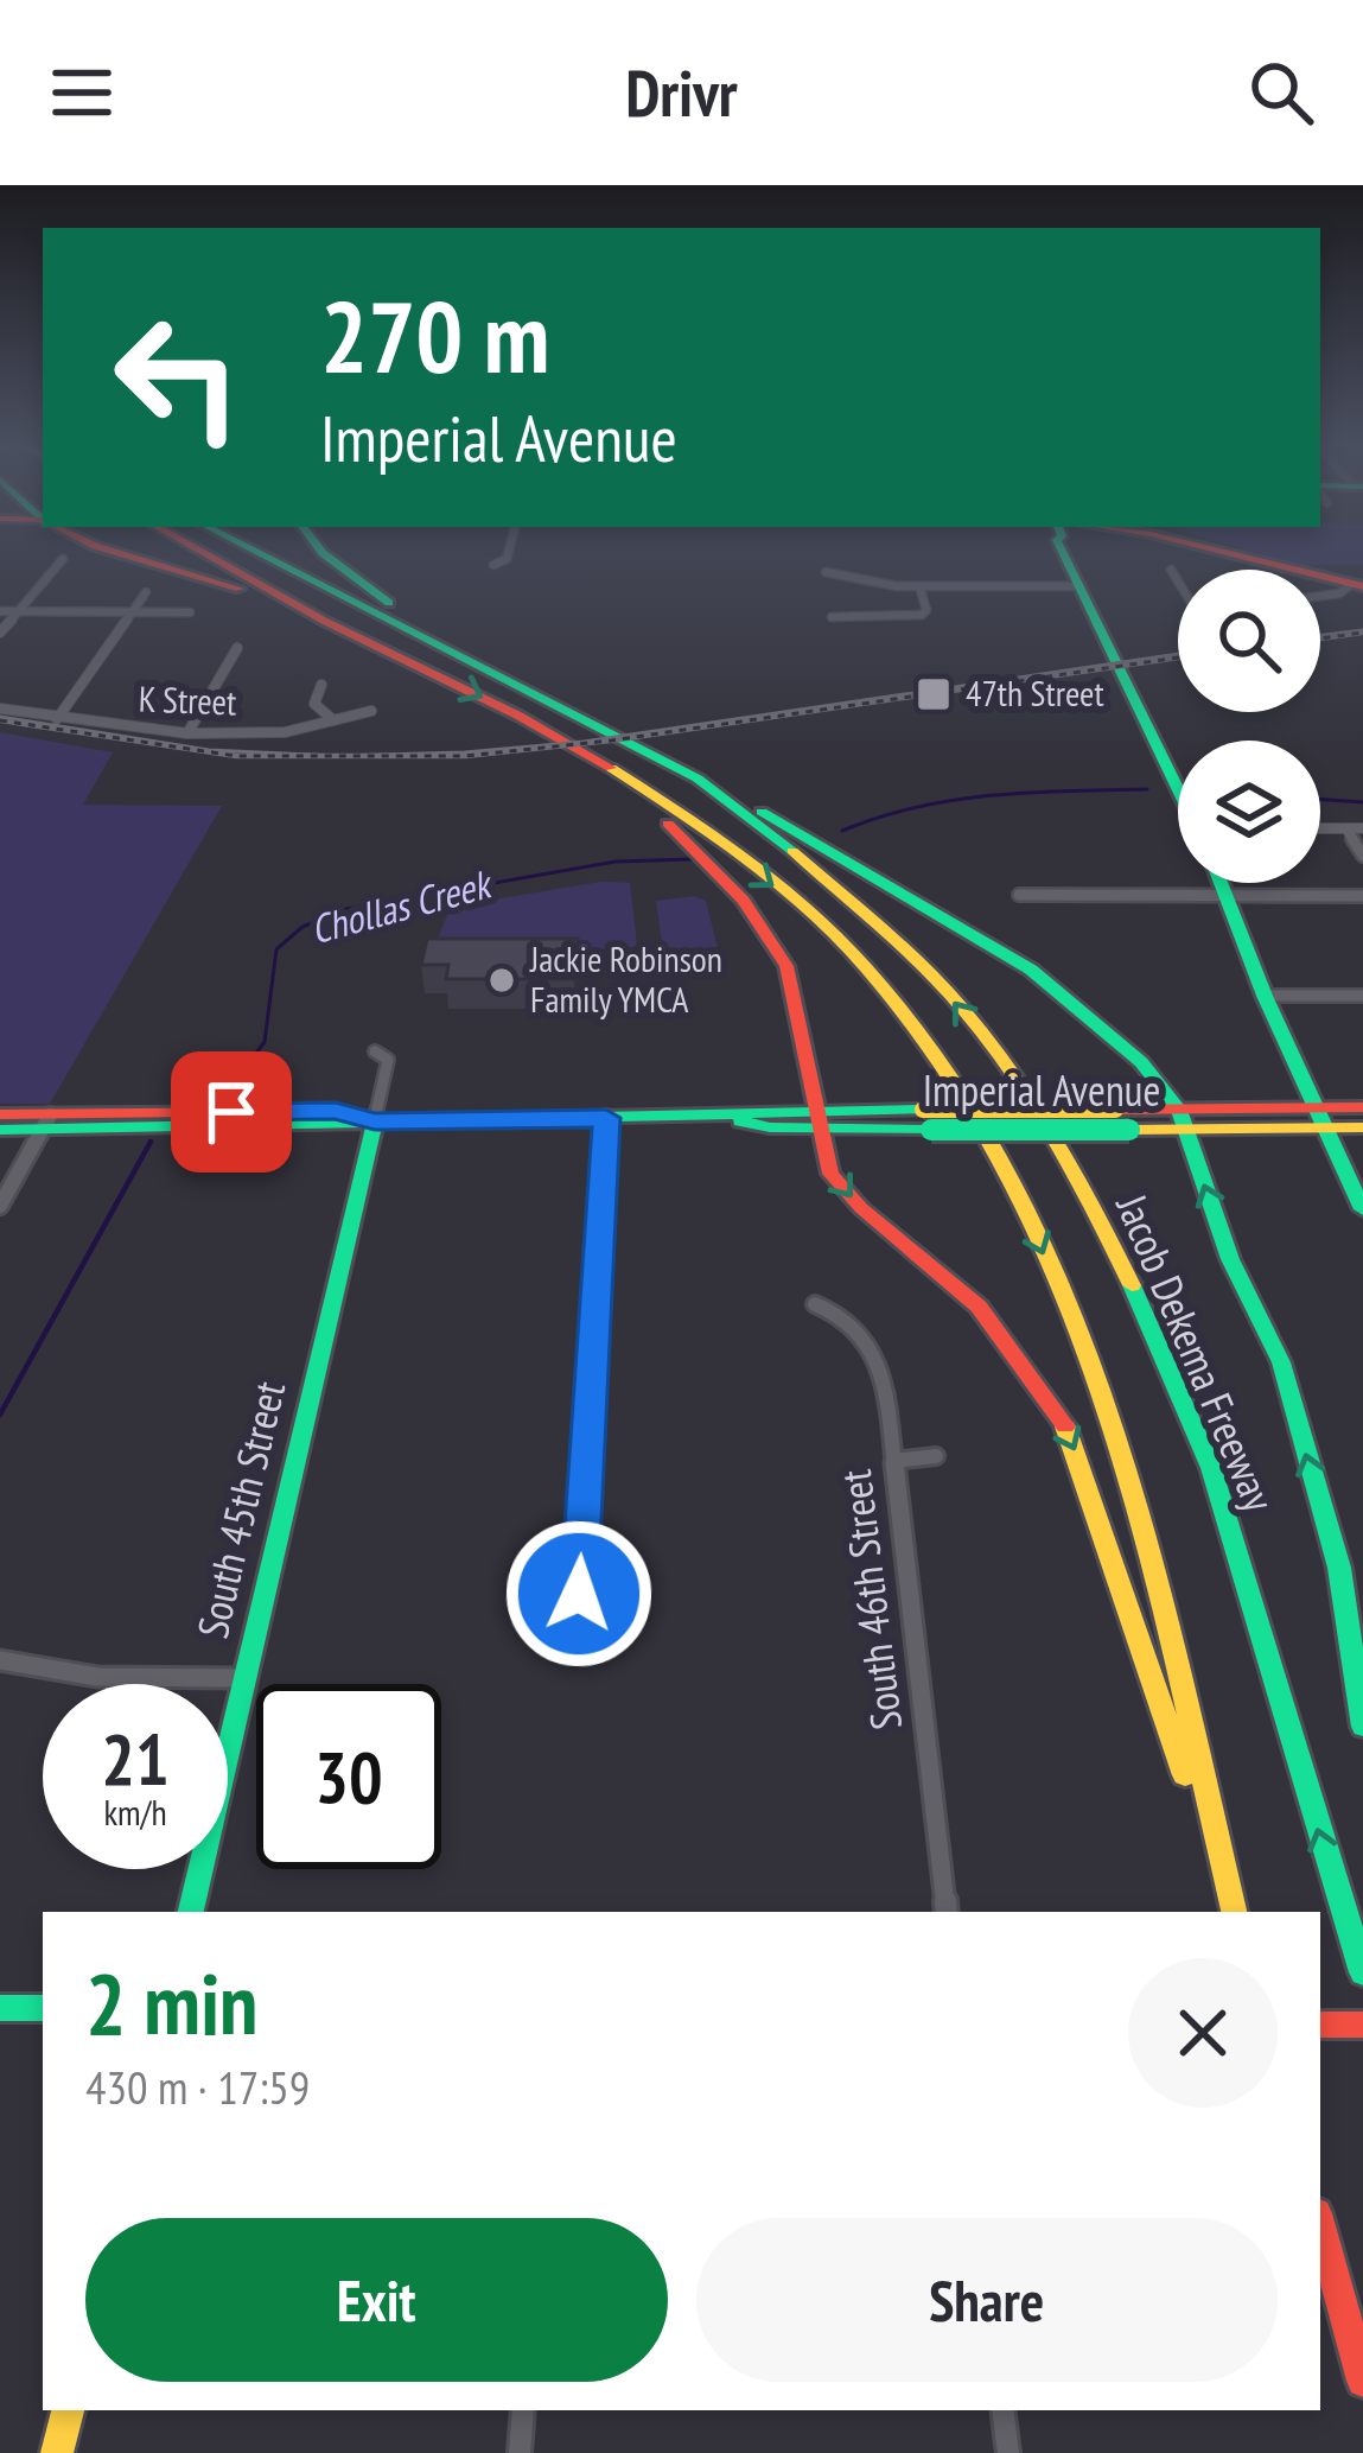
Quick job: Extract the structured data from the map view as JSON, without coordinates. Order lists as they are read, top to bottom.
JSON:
{
  "streets": {
    "main road": ["Imperial Avenue", "Jacob Dekema Freeway", "South 45th Street"],
    "street": ["K Street", "South 46th Street"]
  },
  "crossings": [
    ["Imperial Avenue", "South 45th Street"]
  ],
  "water": ["Chollas Creek"],
  "places": {
    "transit": ["47th Street"],
    "other": ["Jackie Robinson Family YMCA"]
  },
  "page": {
    "header": "Drivr",
    "turn": ["270 m", "Imperial Avenue"],
    "speed": "21 km/h",
    "limit": "30",
    "heading": ["2 min", "430 m · 17:59"],
    "buttons": ["Exit", "Share"]
  }
}
